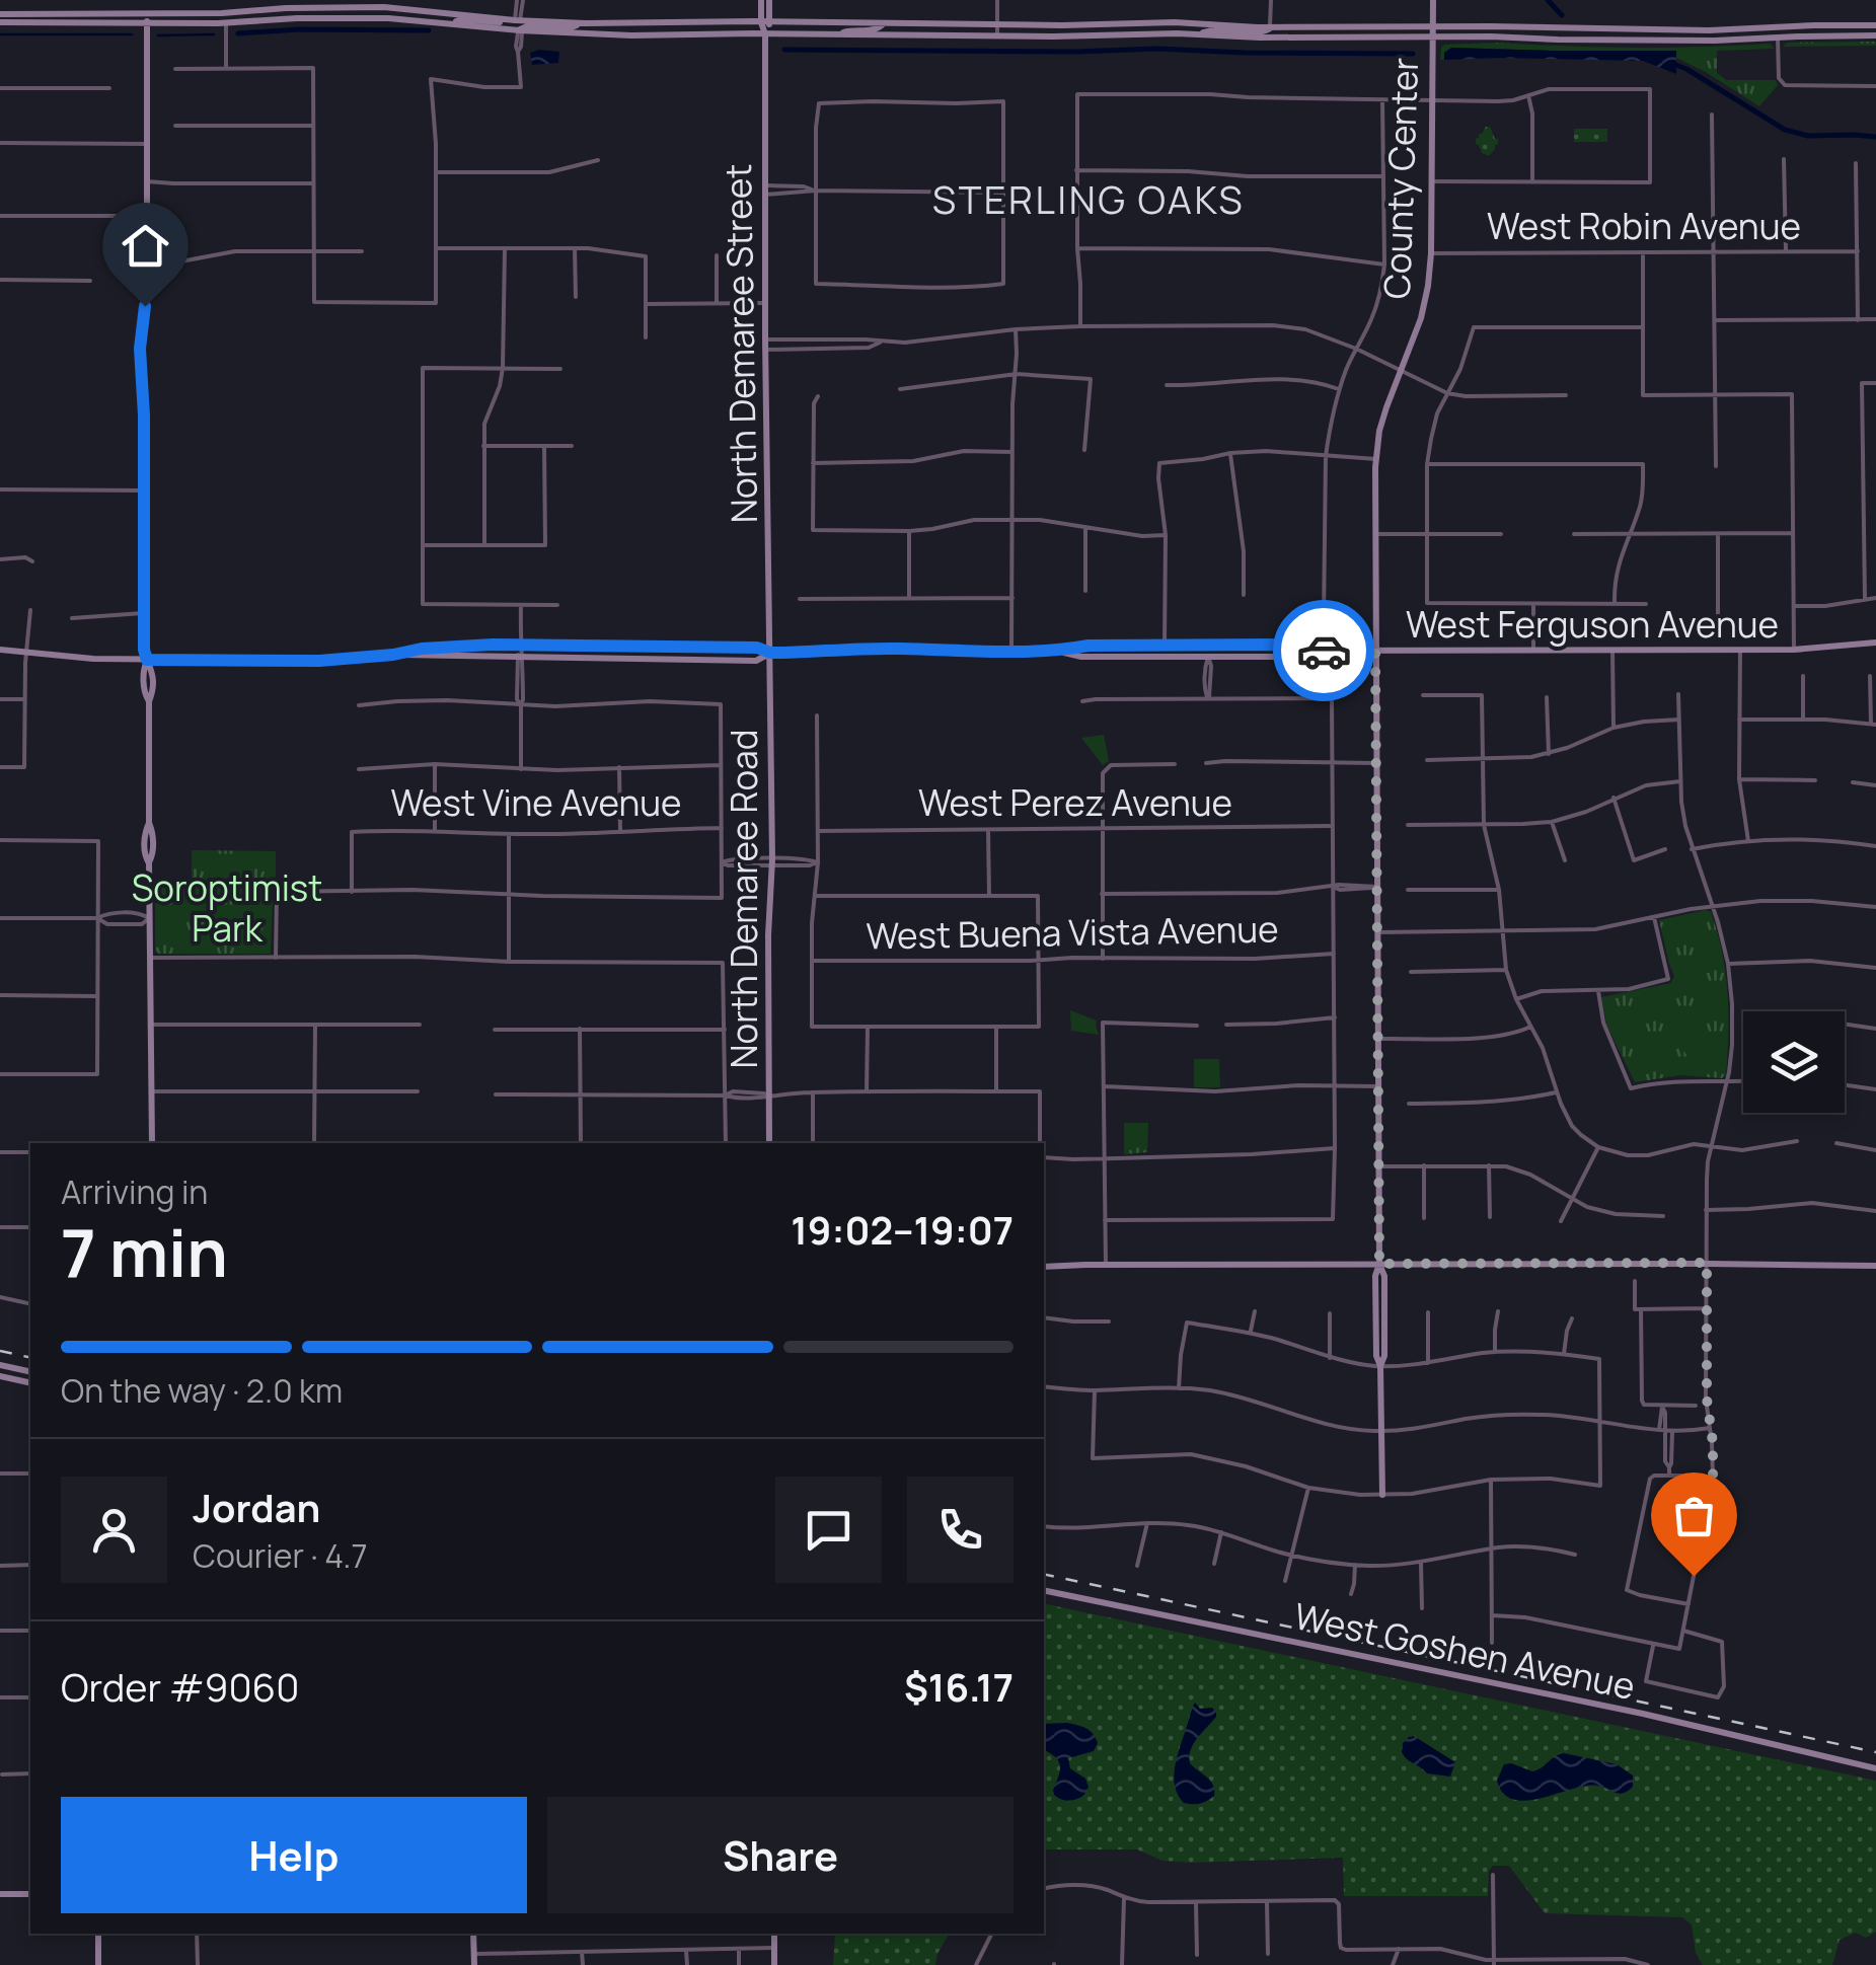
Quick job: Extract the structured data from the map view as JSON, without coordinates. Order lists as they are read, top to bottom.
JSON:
{
  "streets": {
    "main road": [
      "County Center",
      "North Demaree Street",
      "West Ferguson Avenue",
      "North Demaree Road",
      "West Goshen Avenue"
    ],
    "street": [
      "West Robin Avenue",
      "West Vine Avenue",
      "West Perez Avenue",
      "West Buena Vista Avenue"
    ]
  },
  "crossings": [
    ["County Center", "West Robin Avenue"],
    ["County Center", "West Ferguson Avenue"],
    ["North Demaree Street", "West Ferguson Avenue"],
    ["North Demaree Street", "North Demaree Road"],
    ["West Ferguson Avenue", "North Demaree Road"]
  ],
  "districts": ["STERLING OAKS"],
  "parks": ["Soroptimist Park"],
  "page": {
    "heading": ["7 min", "Arriving in", "19:02–19:07"],
    "panel": [
      "Jordan",
      "Courier · 4.7",
      "Order #9060",
      "$16.17"
    ],
    "bar": "On the way · 2.0 km",
    "buttons": ["Help", "Share"]
  }
}
